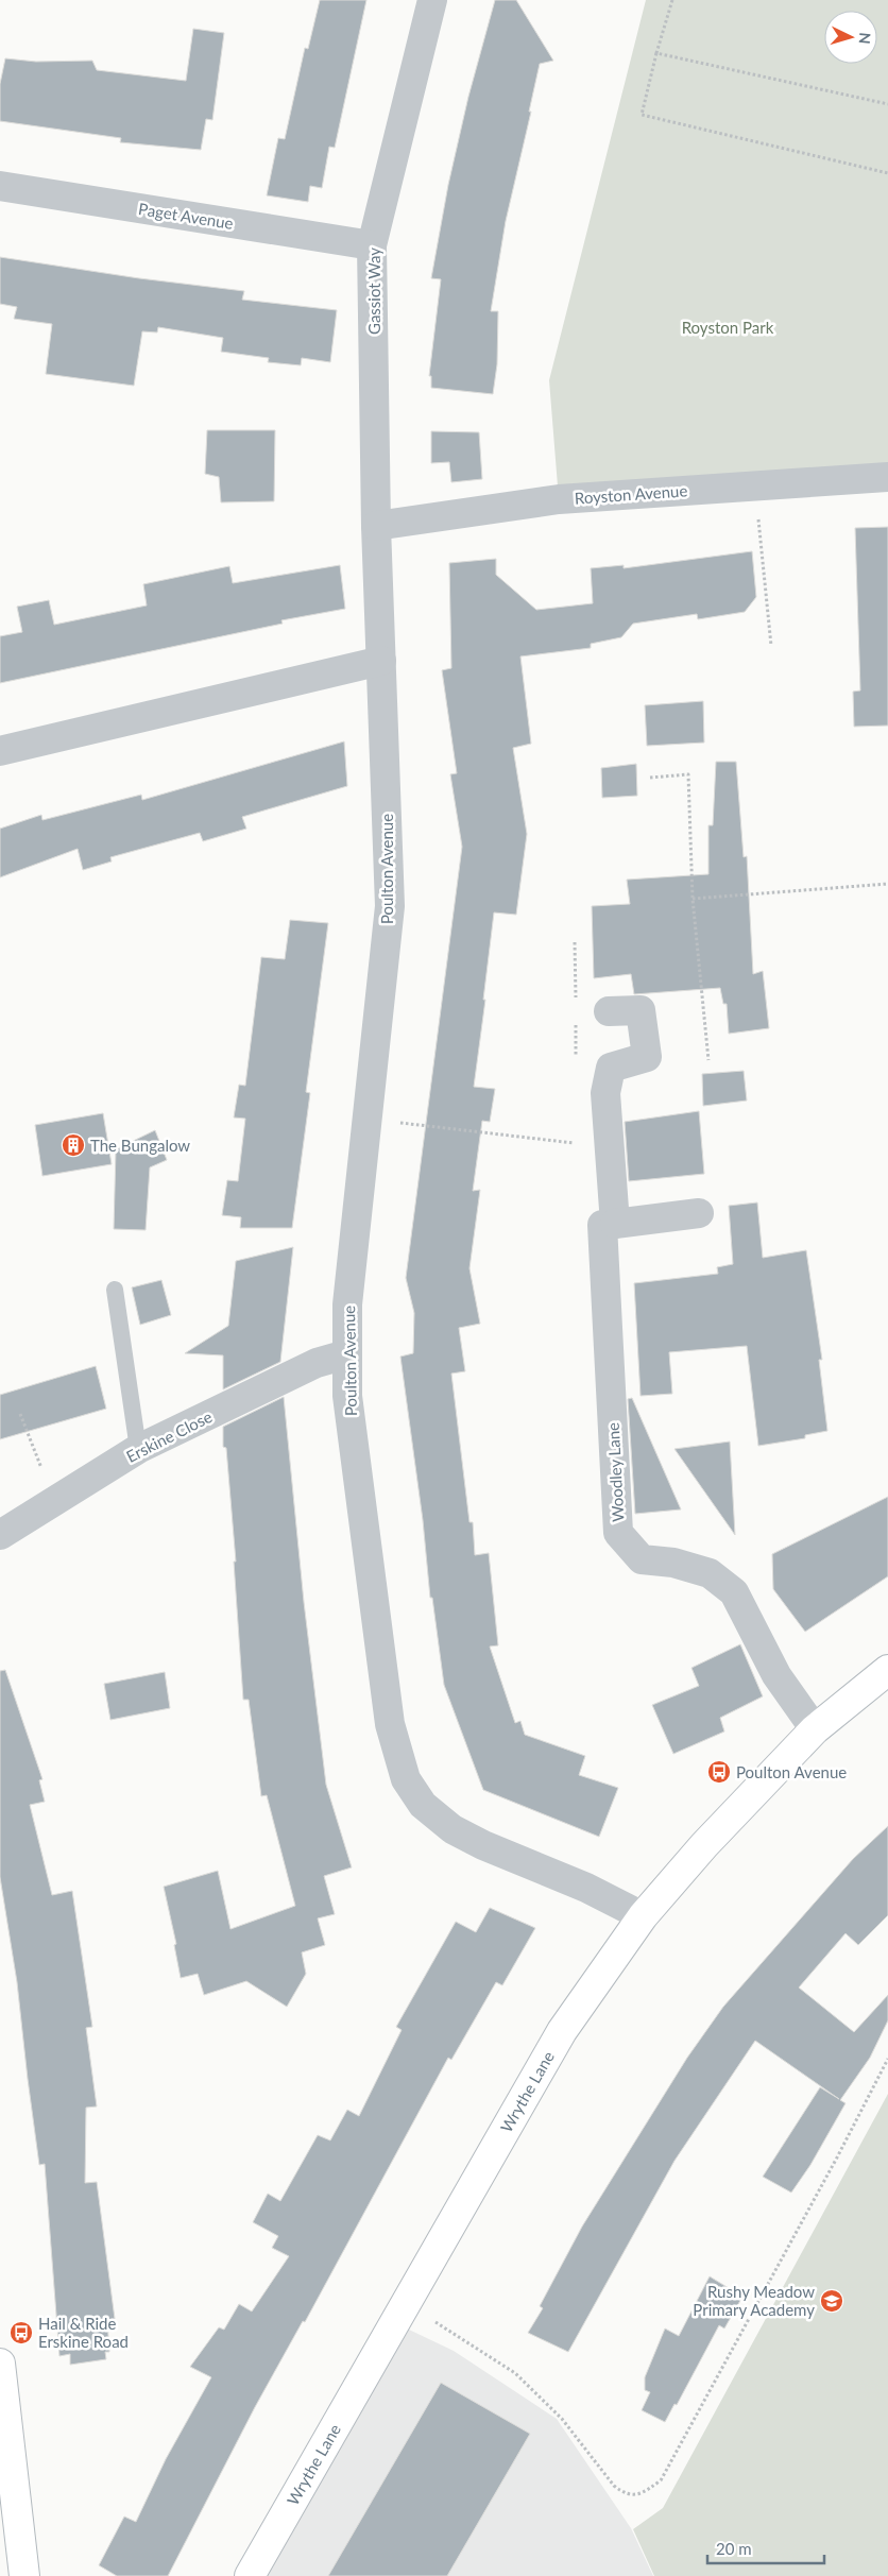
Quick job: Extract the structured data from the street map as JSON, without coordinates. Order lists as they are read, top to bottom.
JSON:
{
  "streets": {
    "main road": ["Wrythe Lane"],
    "street": [
      "Paget Avenue",
      "Gassiot Way",
      "Royston Avenue",
      "Poulton Avenue",
      "Erskine Close",
      "Woodley Lane"
    ]
  },
  "crossings": [
    ["Paget Avenue", "Gassiot Way"],
    ["Gassiot Way", "Royston Avenue"],
    ["Gassiot Way", "Poulton Avenue"],
    ["Royston Avenue", "Poulton Avenue"],
    ["Poulton Avenue", "Erskine Close"],
    ["Poulton Avenue", "Wrythe Lane"],
    ["Woodley Lane", "Wrythe Lane"]
  ],
  "parks": ["Royston Park"],
  "places": {
    "building": ["The Bungalow"],
    "bus stop": ["Poulton Avenue", "Hail & Ride Erskine Road"],
    "school or university": ["Rushy Meadow Primary Academy"]
  },
  "scale_bar": "20 m",
  "north": "right"
}
